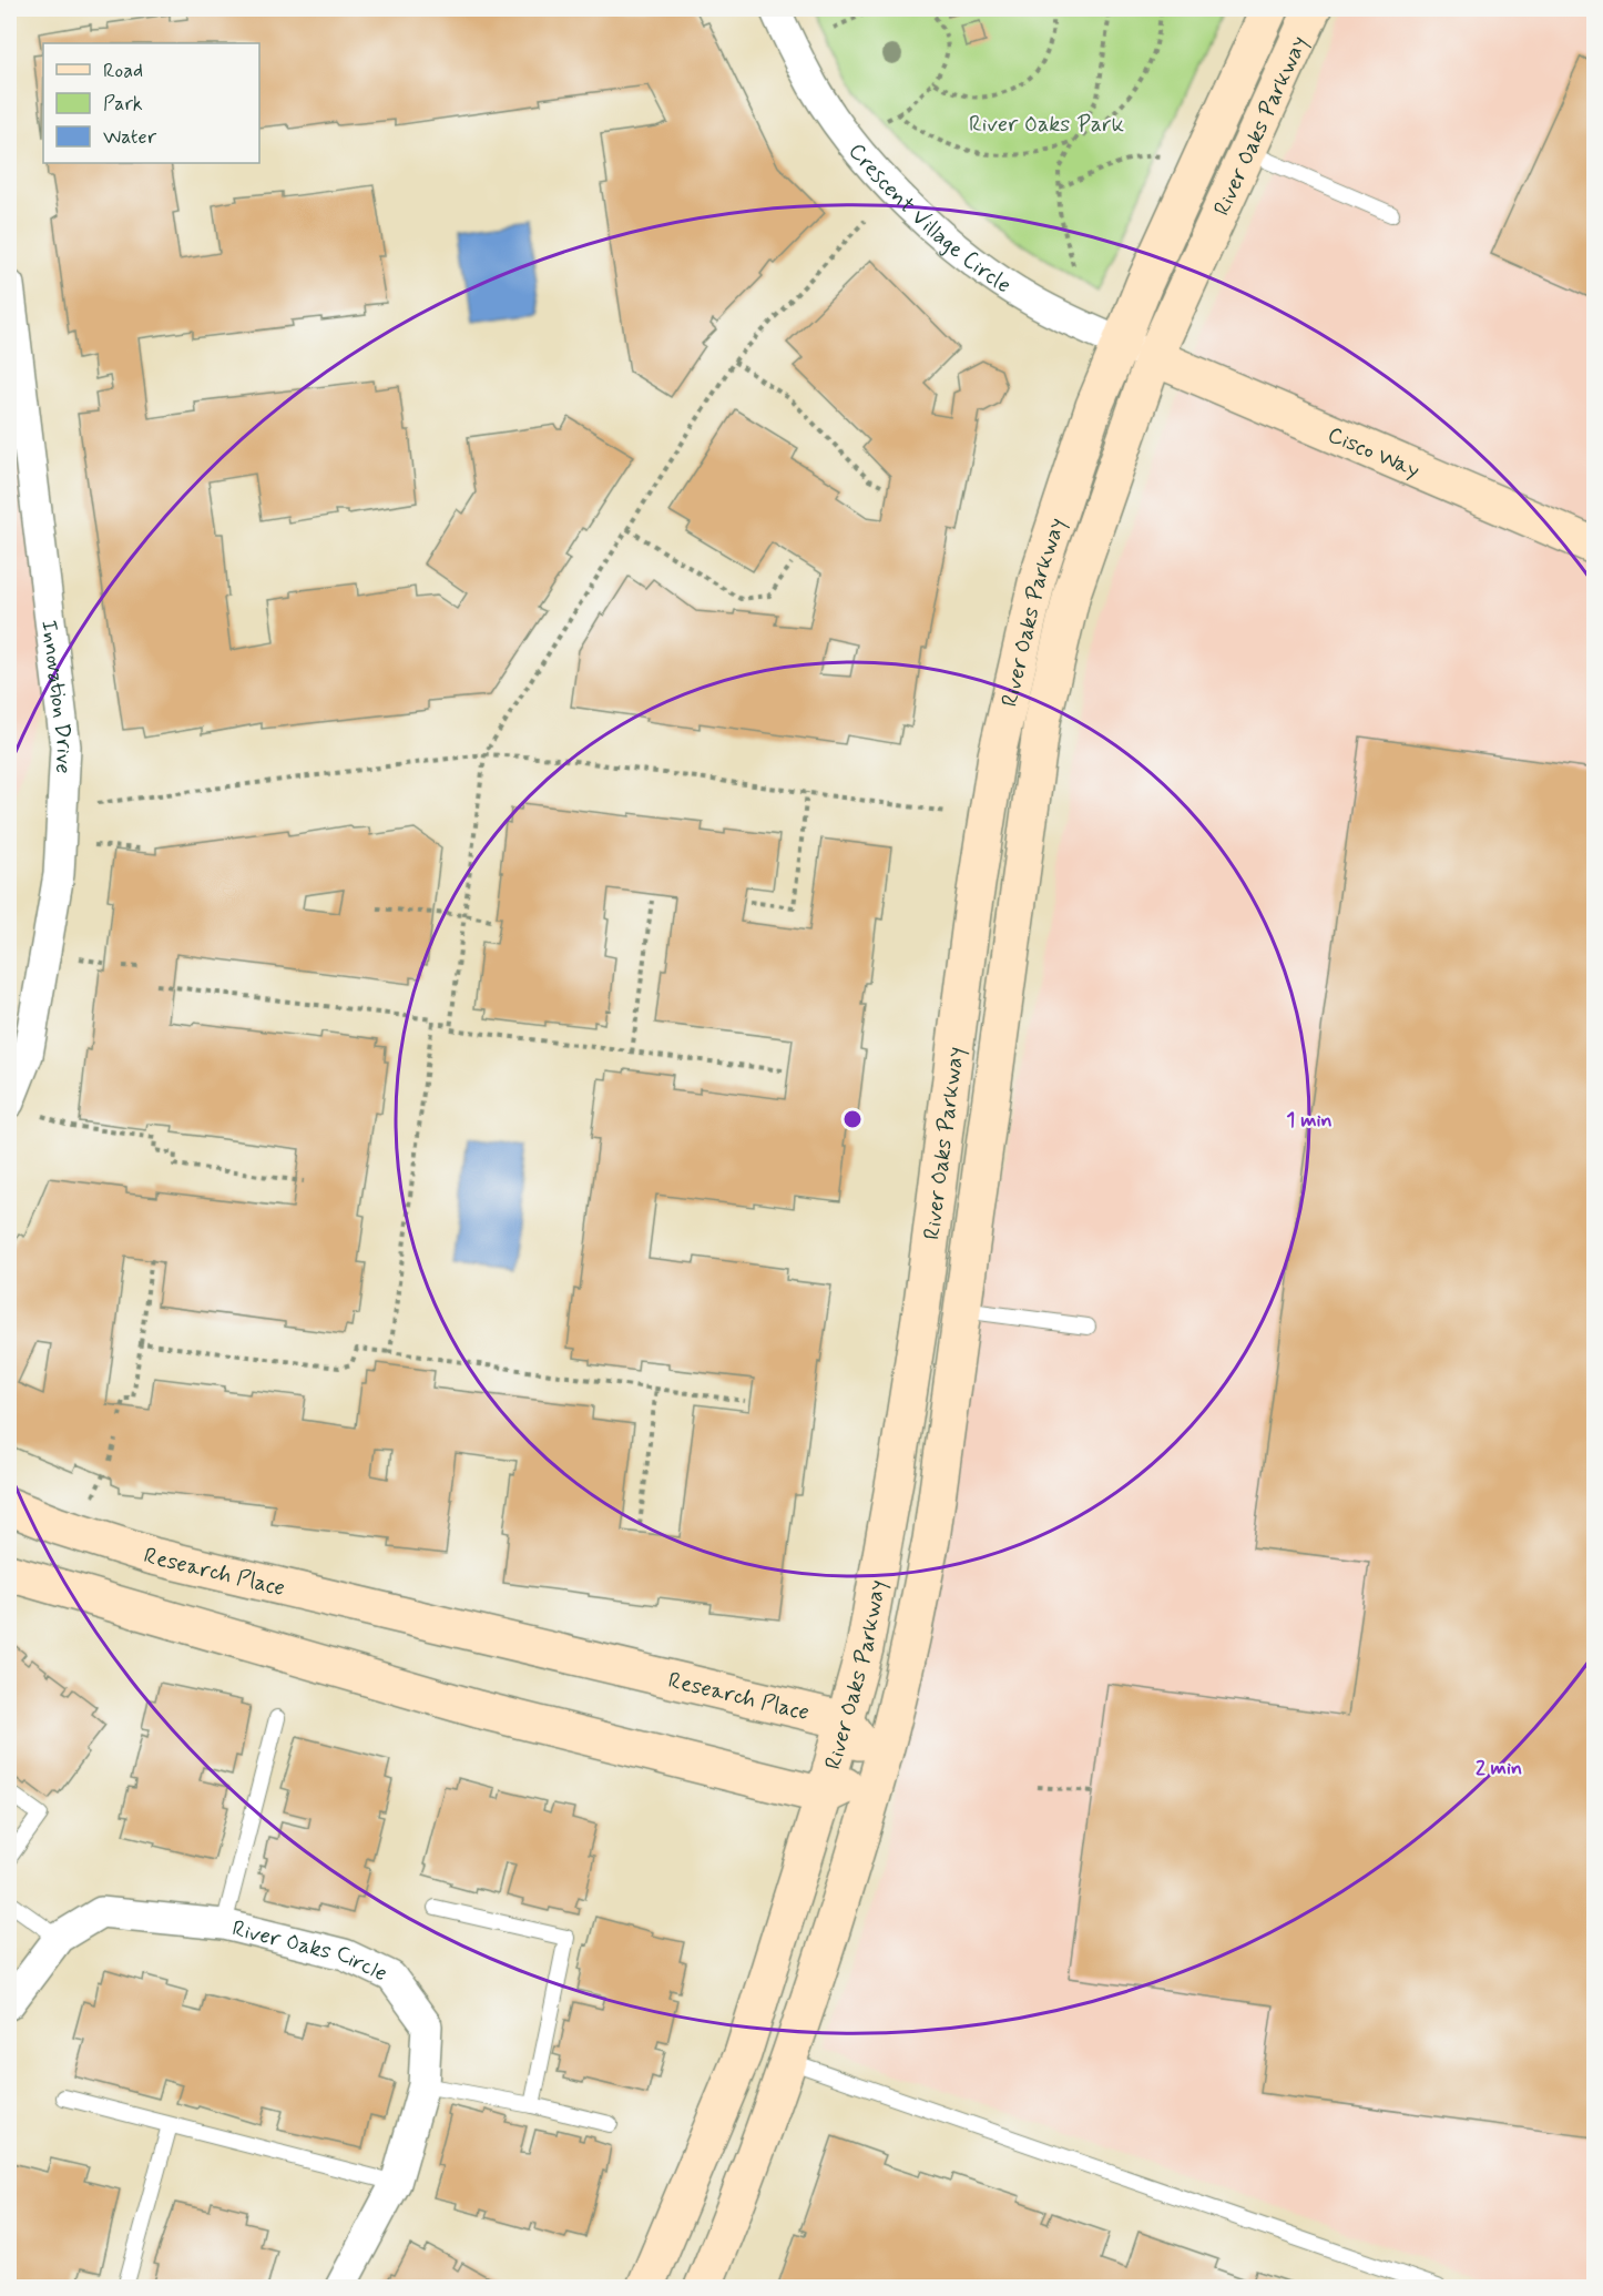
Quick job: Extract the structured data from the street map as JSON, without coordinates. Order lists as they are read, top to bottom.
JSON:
{
  "streets": {
    "street": [
      "River Oaks Parkway",
      "Crescent Village Circle",
      "Cisco Way",
      "Innovation Drive",
      "Research Place",
      "River Oaks Circle"
    ]
  },
  "crossings": [
    ["River Oaks Parkway", "Crescent Village Circle"],
    ["River Oaks Parkway", "Cisco Way"],
    ["River Oaks Parkway", "Research Place"],
    ["Crescent Village Circle", "Cisco Way"]
  ],
  "parks": ["River Oaks Park"],
  "legend": ["Road", "Park", "Water"],
  "rings": ["1 min", "2 min"]
}
